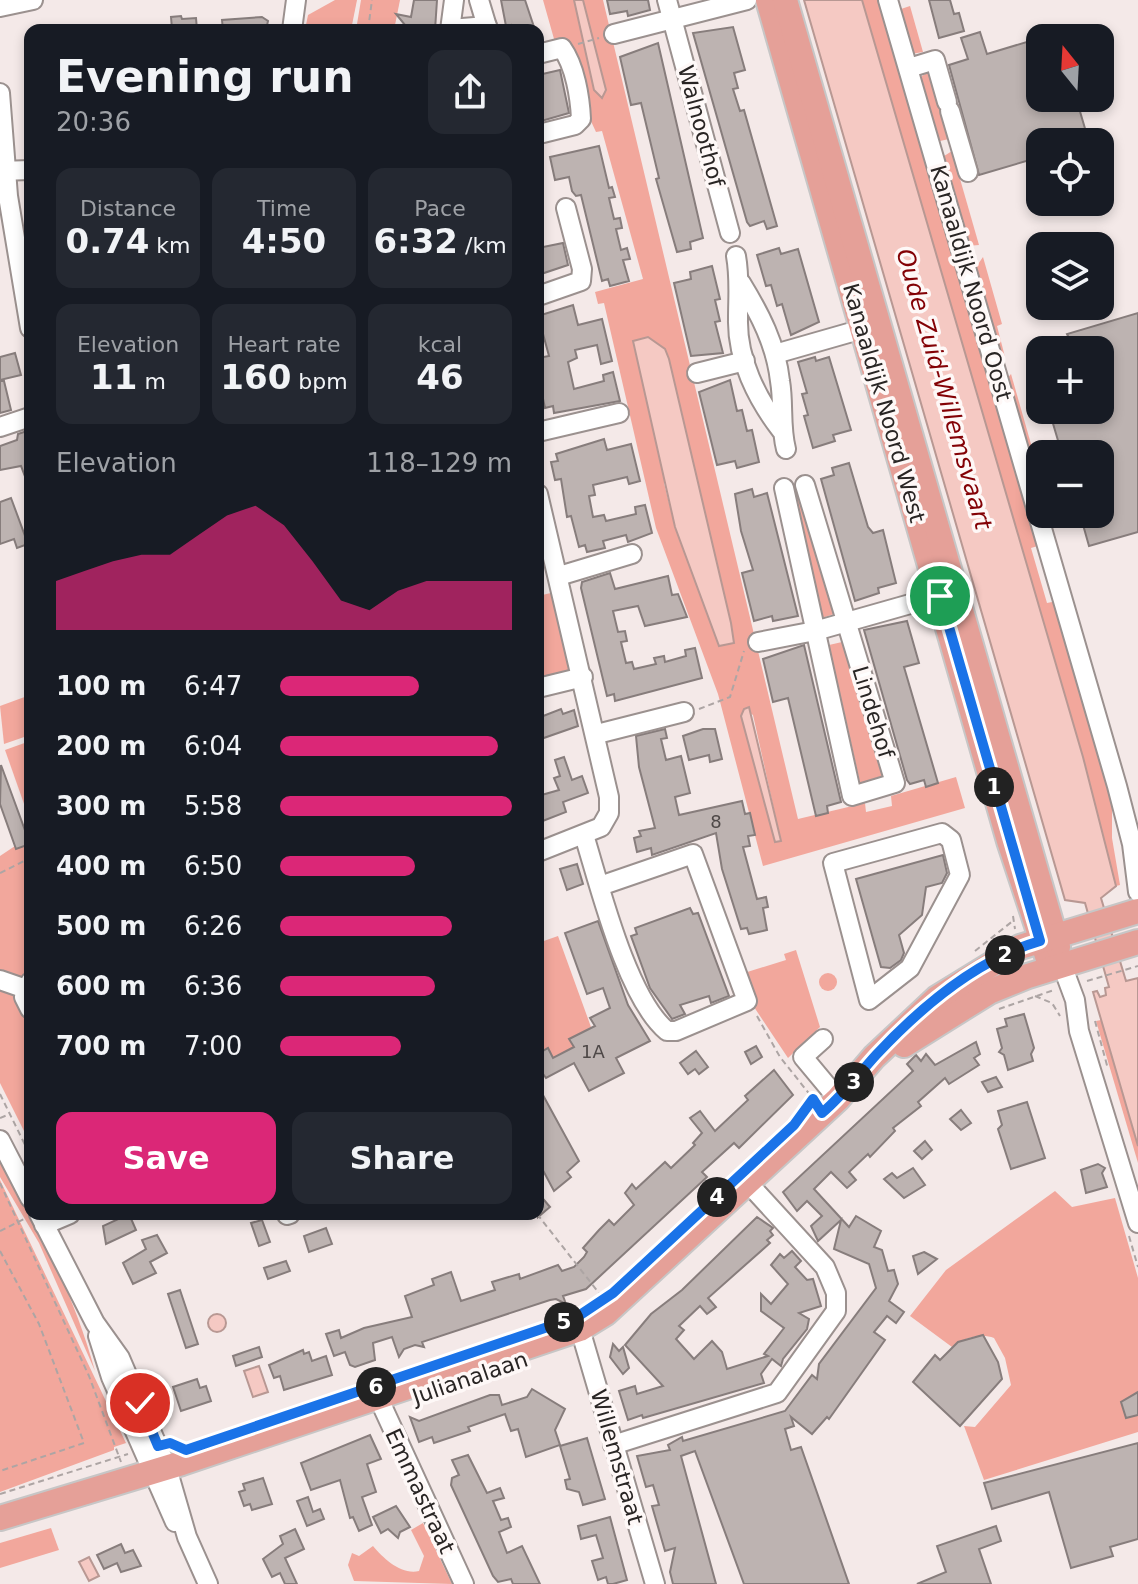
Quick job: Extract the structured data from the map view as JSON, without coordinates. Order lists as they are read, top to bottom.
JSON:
{
  "streets": {
    "main road": ["Kanaaldijk Noord West", "Julianalaan"],
    "street": [
      "Walnoothof",
      "Kanaaldijk Noord Oost",
      "Lindehof",
      "Willemstraat",
      "Emmastraat"
    ]
  },
  "crossings": [
    ["Kanaaldijk Noord West", "Julianalaan"],
    ["Julianalaan", "Willemstraat"],
    ["Julianalaan", "Emmastraat"]
  ],
  "water": ["Oude Zuid-Willemsvaart"],
  "house_numbers": ["8", "1A"],
  "north": "top",
  "page": {
    "map_buttons": ["+", "−"],
    "heading": ["Evening run", "20:36"],
    "stats": [
      ["Distance", "0.74 km"],
      ["Time", "4:50"],
      ["Pace", "6:32 /km"],
      ["Elevation", "11 m"],
      ["Heart rate", "160 bpm"],
      ["kcal", "46"]
    ],
    "chart": ["Elevation", "118–129 m"],
    "list": [
      {
        "name": "100 m",
        "note": "6:47"
      },
      {
        "name": "200 m",
        "note": "6:04"
      },
      {
        "name": "300 m",
        "note": "5:58"
      },
      {
        "name": "400 m",
        "note": "6:50"
      },
      {
        "name": "500 m",
        "note": "6:26"
      },
      {
        "name": "600 m",
        "note": "6:36"
      },
      {
        "name": "700 m",
        "note": "7:00"
      }
    ],
    "pins": [
      "1",
      "2",
      "3",
      "4",
      "5",
      "6"
    ],
    "buttons": ["Save", "Share"]
  }
}
